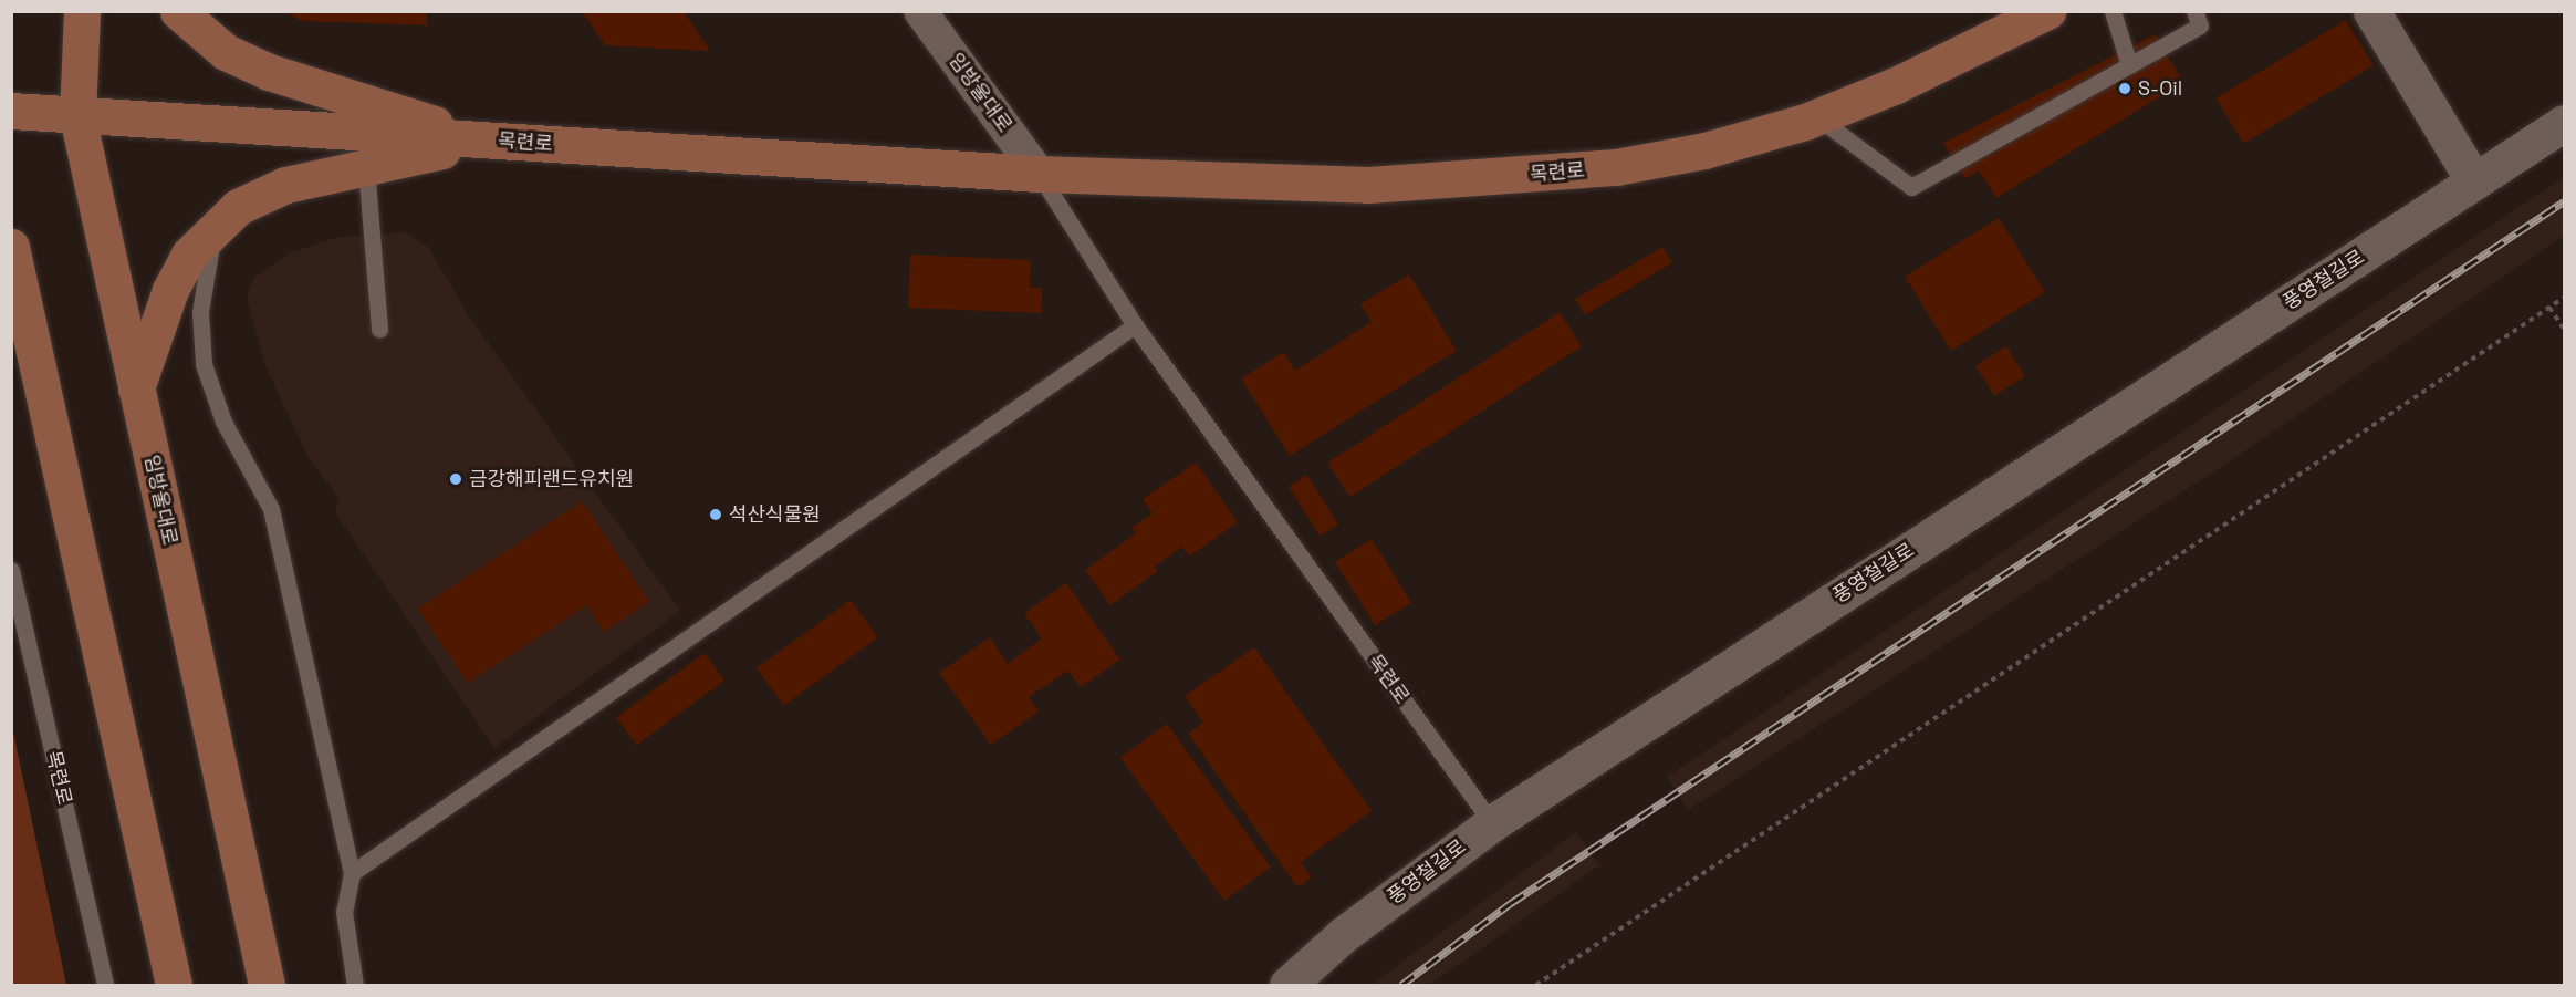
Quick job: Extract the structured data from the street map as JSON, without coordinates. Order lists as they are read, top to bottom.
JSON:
{
  "streets": {
    "main road": ["임방울대로", "목련로"],
    "street": ["풍영철길로"]
  },
  "crossings": [
    ["임방울대로", "목련로"],
    ["목련로", "풍영철길로"]
  ],
  "places": ["S-Oil", "금강해피랜드유치원", "석산식물원"]
}
